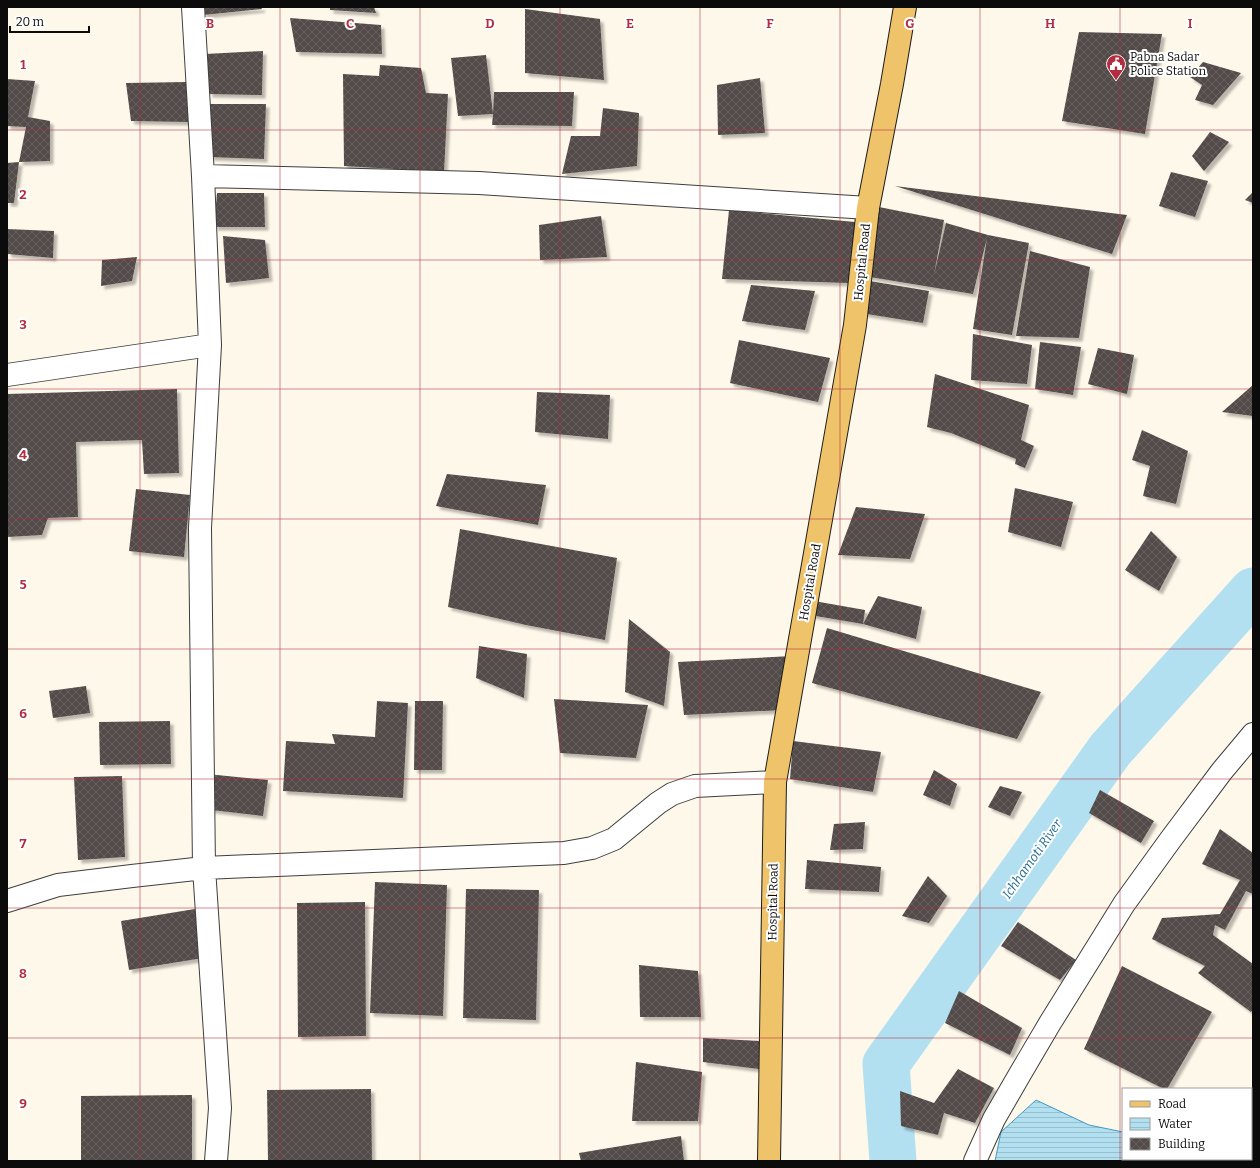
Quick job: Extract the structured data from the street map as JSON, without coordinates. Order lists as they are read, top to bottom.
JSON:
{
  "streets": {
    "main road": ["Hospital Road"]
  },
  "water": ["Ichhamoti River"],
  "places": {
    "public building": ["Pabna Sadar Police Station"]
  },
  "legend": ["Road", "Water", "Building"],
  "scale_bar": "20 m",
  "grid": {
    "columns": [
      "B",
      "C",
      "D",
      "E",
      "F",
      "G",
      "H",
      "I"
    ],
    "rows": [
      "1",
      "2",
      "3",
      "4",
      "5",
      "6",
      "7",
      "8",
      "9"
    ]
  }
}
